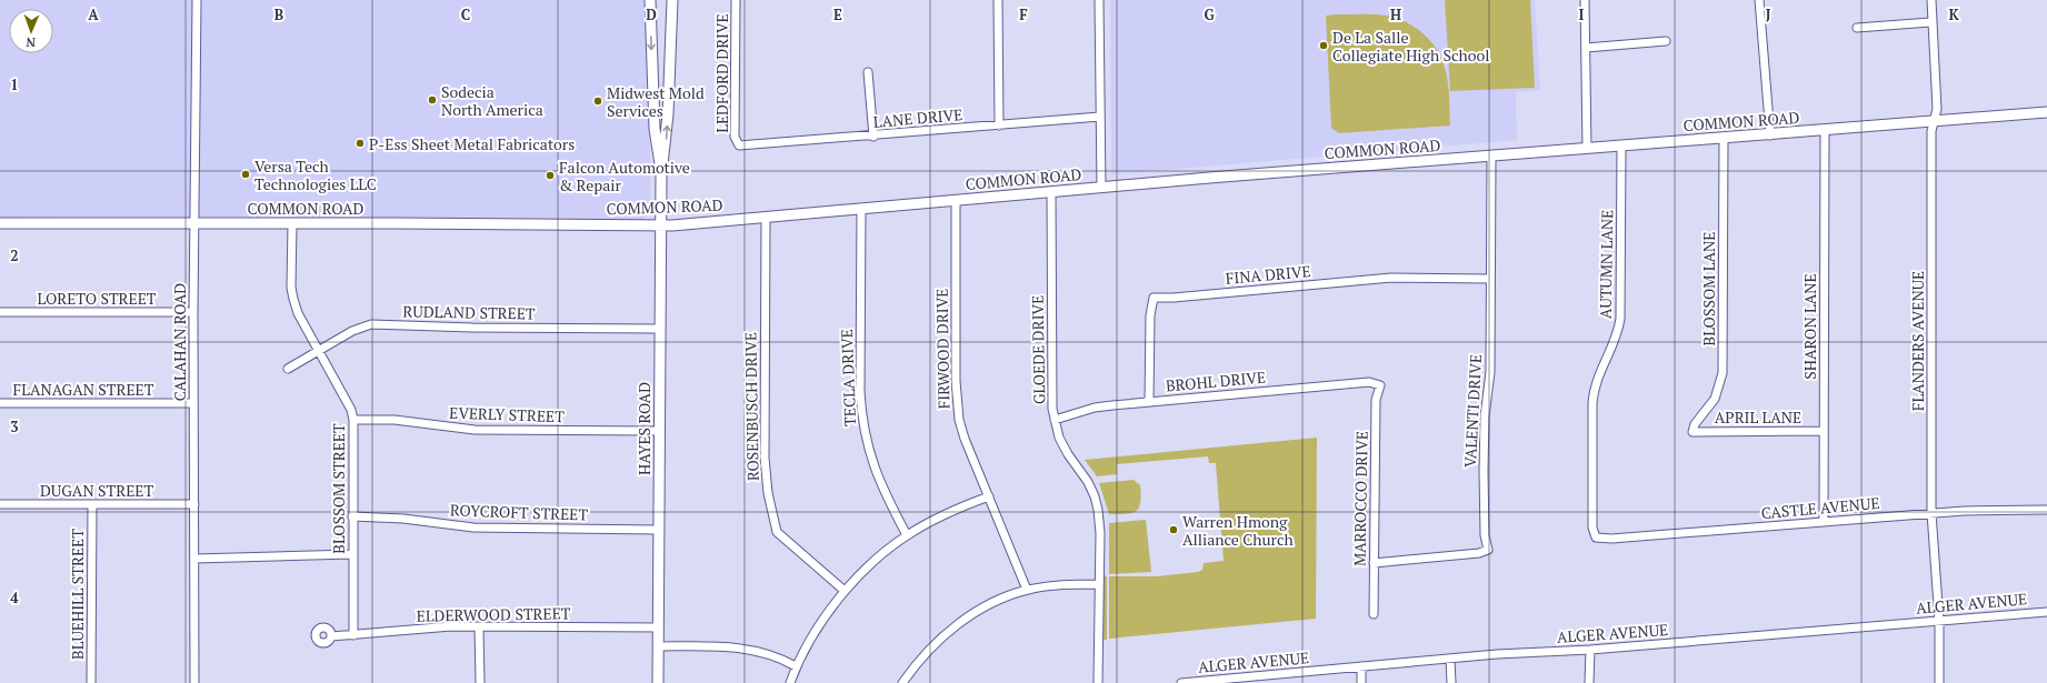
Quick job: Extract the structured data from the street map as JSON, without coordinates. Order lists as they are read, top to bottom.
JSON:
{
  "streets": {
    "street": [
      "LEDFORD DRIVE",
      "LANE DRIVE",
      "COMMON ROAD",
      "AUTUMN LANE",
      "FINA DRIVE",
      "BLOSSOM LANE",
      "LORETO STREET",
      "RUDLAND STREET",
      "SHARON LANE",
      "FLANDERS AVENUE",
      "CALAHAN ROAD",
      "FIRWOOD DRIVE",
      "GLOEDE DRIVE",
      "TECLA DRIVE",
      "BROHL DRIVE",
      "FLANAGAN STREET",
      "ROSENBUSCH DRIVE",
      "VALENTI DRIVE",
      "EVERLY STREET",
      "APRIL LANE",
      "HAYES ROAD",
      "BLOSSOM STREET",
      "DUGAN STREET",
      "MARROCCO DRIVE",
      "CASTLE AVENUE",
      "ROYCROFT STREET",
      "BLUEHILL STREET",
      "ALGER AVENUE",
      "ELDERWOOD STREET"
    ]
  },
  "crossings": [
    ["LEDFORD DRIVE", "LANE DRIVE"],
    ["COMMON ROAD", "AUTUMN LANE"],
    ["COMMON ROAD", "BLOSSOM LANE"],
    ["COMMON ROAD", "SHARON LANE"],
    ["COMMON ROAD", "FLANDERS AVENUE"],
    ["COMMON ROAD", "CALAHAN ROAD"],
    ["COMMON ROAD", "FIRWOOD DRIVE"],
    ["COMMON ROAD", "GLOEDE DRIVE"],
    ["COMMON ROAD", "TECLA DRIVE"],
    ["COMMON ROAD", "ROSENBUSCH DRIVE"],
    ["COMMON ROAD", "VALENTI DRIVE"],
    ["COMMON ROAD", "HAYES ROAD"],
    ["COMMON ROAD", "BLOSSOM STREET"],
    ["AUTUMN LANE", "CASTLE AVENUE"],
    ["FINA DRIVE", "BROHL DRIVE"],
    ["FINA DRIVE", "VALENTI DRIVE"],
    ["BLOSSOM LANE", "APRIL LANE"],
    ["LORETO STREET", "CALAHAN ROAD"],
    ["RUDLAND STREET", "HAYES ROAD"],
    ["RUDLAND STREET", "BLOSSOM STREET"],
    ["SHARON LANE", "APRIL LANE"],
    ["SHARON LANE", "CASTLE AVENUE"],
    ["FLANDERS AVENUE", "CASTLE AVENUE"],
    ["FLANDERS AVENUE", "ALGER AVENUE"],
    ["CALAHAN ROAD", "FLANAGAN STREET"],
    ["CALAHAN ROAD", "DUGAN STREET"],
    ["GLOEDE DRIVE", "BROHL DRIVE"],
    ["BROHL DRIVE", "MARROCCO DRIVE"],
    ["VALENTI DRIVE", "MARROCCO DRIVE"],
    ["EVERLY STREET", "HAYES ROAD"],
    ["EVERLY STREET", "BLOSSOM STREET"],
    ["HAYES ROAD", "ROYCROFT STREET"],
    ["HAYES ROAD", "ELDERWOOD STREET"],
    ["BLOSSOM STREET", "ROYCROFT STREET"],
    ["BLOSSOM STREET", "ELDERWOOD STREET"],
    ["DUGAN STREET", "BLUEHILL STREET"]
  ],
  "places": [
    "De La Salle Collegiate High School",
    "Sodecia North America",
    "Midwest Mold Services",
    "P-Ess Sheet Metal Fabricators",
    "Versa Tech Technologies LLC",
    "Falcon Automotive & Repair",
    "Warren Hmong Alliance Church"
  ],
  "north": "bottom",
  "grid": {
    "columns": [
      "A",
      "B",
      "C",
      "D",
      "E",
      "F",
      "G",
      "H",
      "I",
      "J",
      "K"
    ],
    "rows": [
      "1",
      "2",
      "3",
      "4"
    ]
  }
}
